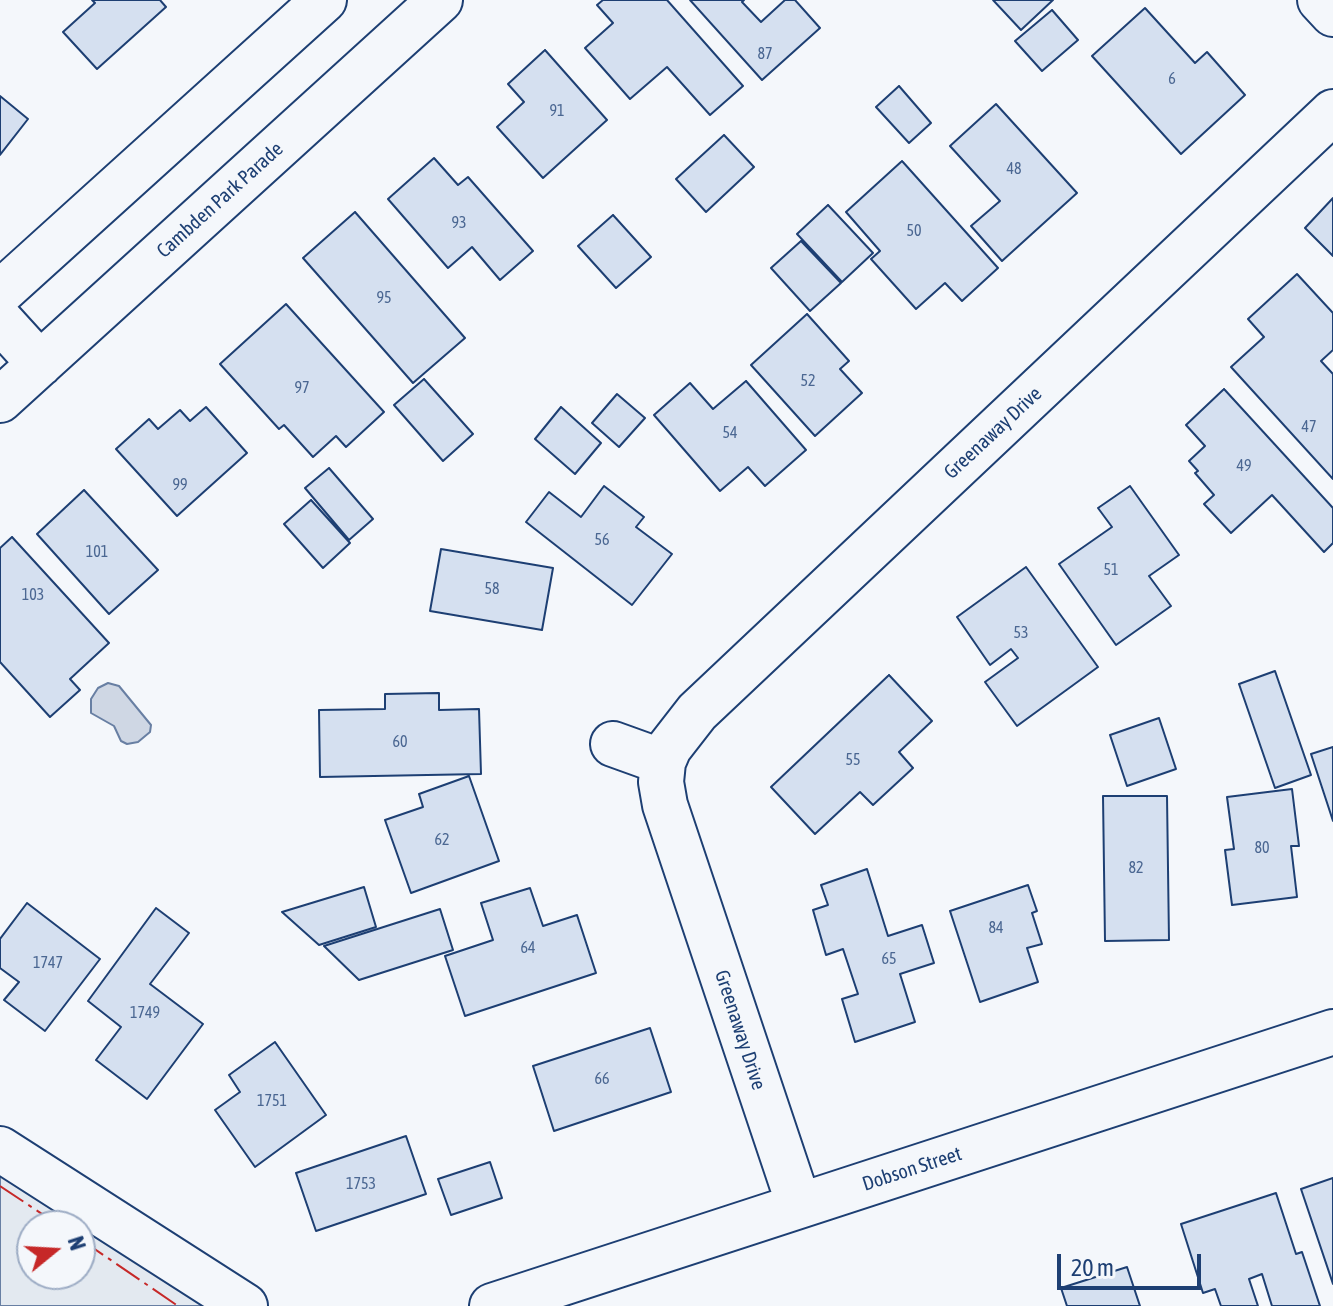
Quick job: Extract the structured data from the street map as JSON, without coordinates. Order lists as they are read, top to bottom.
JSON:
{
  "streets": {
    "street": ["Cambden Park Parade", "Greenaway Drive", "Dobson Street"]
  },
  "crossings": [
    ["Greenaway Drive", "Dobson Street"]
  ],
  "house_numbers": [
    "87",
    "6",
    "91",
    "48",
    "93",
    "50",
    "95",
    "52",
    "97",
    "47",
    "54",
    "49",
    "99",
    "56",
    "101",
    "51",
    "58",
    "103",
    "53",
    "60",
    "55",
    "62",
    "80",
    "82",
    "84",
    "64",
    "65",
    "1747",
    "1749",
    "66",
    "1751",
    "1753"
  ],
  "scale_bar": "20 m",
  "north": "right"
}
